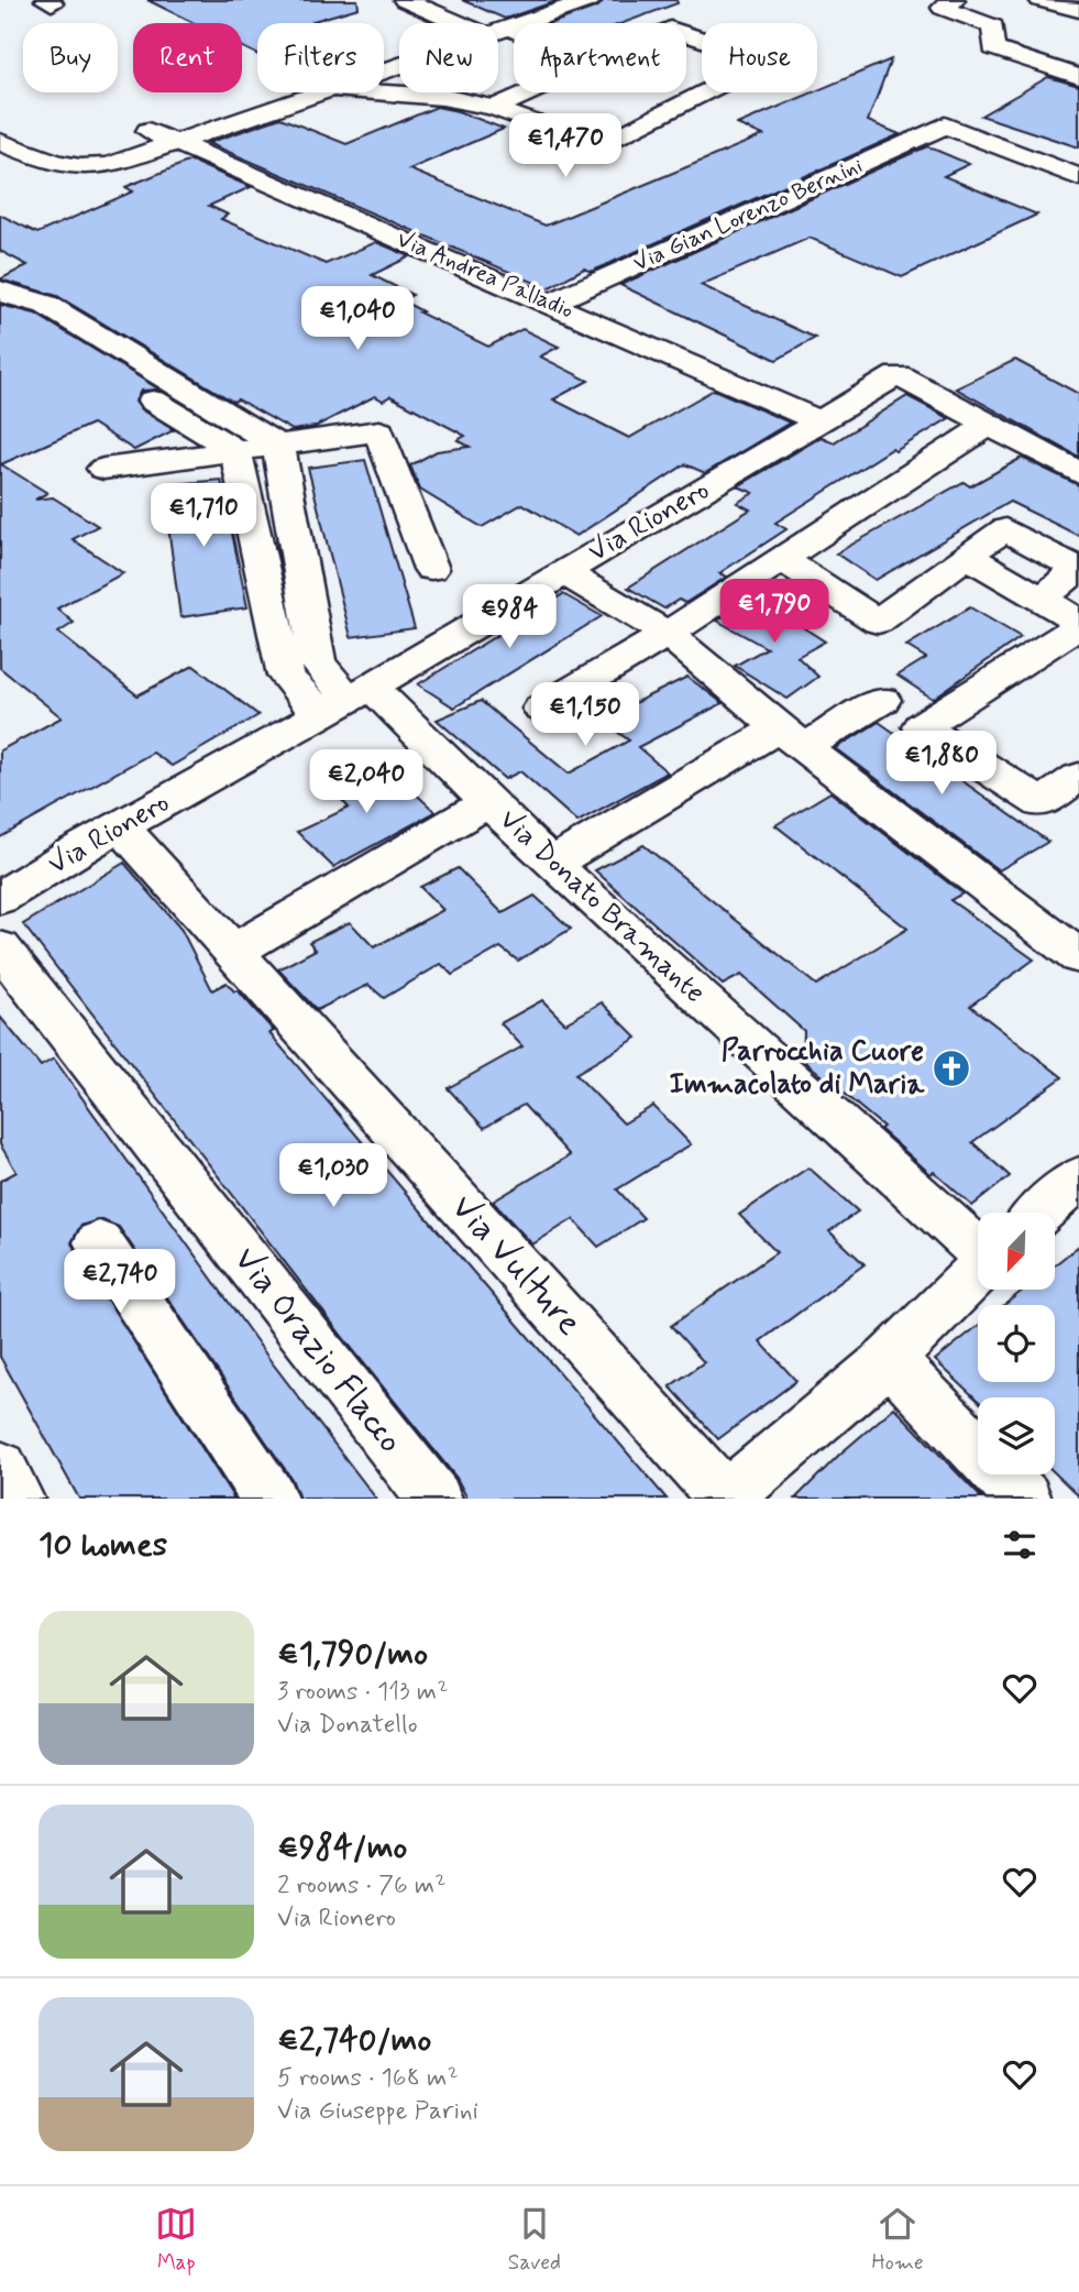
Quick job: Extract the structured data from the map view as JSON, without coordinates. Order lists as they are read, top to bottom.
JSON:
{
  "streets": {
    "street": [
      "Via Gian Lorenzo Bernini",
      "Via Andrea Palladio",
      "Via Rionero",
      "Via Donato Bramante",
      "Via Vulture",
      "Via Orazio Flacco"
    ]
  },
  "crossings": [
    ["Via Gian Lorenzo Bernini", "Via Andrea Palladio"],
    ["Via Andrea Palladio", "Via Rionero"],
    ["Via Rionero", "Via Donato Bramante"],
    ["Via Rionero", "Via Vulture"],
    ["Via Donato Bramante", "Via Vulture"]
  ],
  "places": {
    "church": ["Parrocchia Cuore Immacolato di Maria"]
  },
  "north": "bottom left",
  "page": {
    "chip": [
      "Buy",
      "Rent",
      "Filters",
      "New",
      "Apartment",
      "House"
    ],
    "price": [
      "€1,470",
      "€1,040",
      "€1,710",
      "€1,790",
      "€984",
      "€1,150",
      "€1,880",
      "€2,040",
      "€1,030",
      "€2,740"
    ],
    "heading": "10 homes",
    "list": [
      {
        "name": "€1,790/mo",
        "note": "3 rooms · 113 m² · Via Donatello"
      },
      {
        "name": "€984/mo",
        "note": "2 rooms · 76 m² · Via Rionero"
      },
      {
        "name": "€2,740/mo",
        "note": "5 rooms · 168 m² · Via Giuseppe Parini"
      }
    ],
    "tabs": ["Map", "Saved", "Home"]
  }
}
